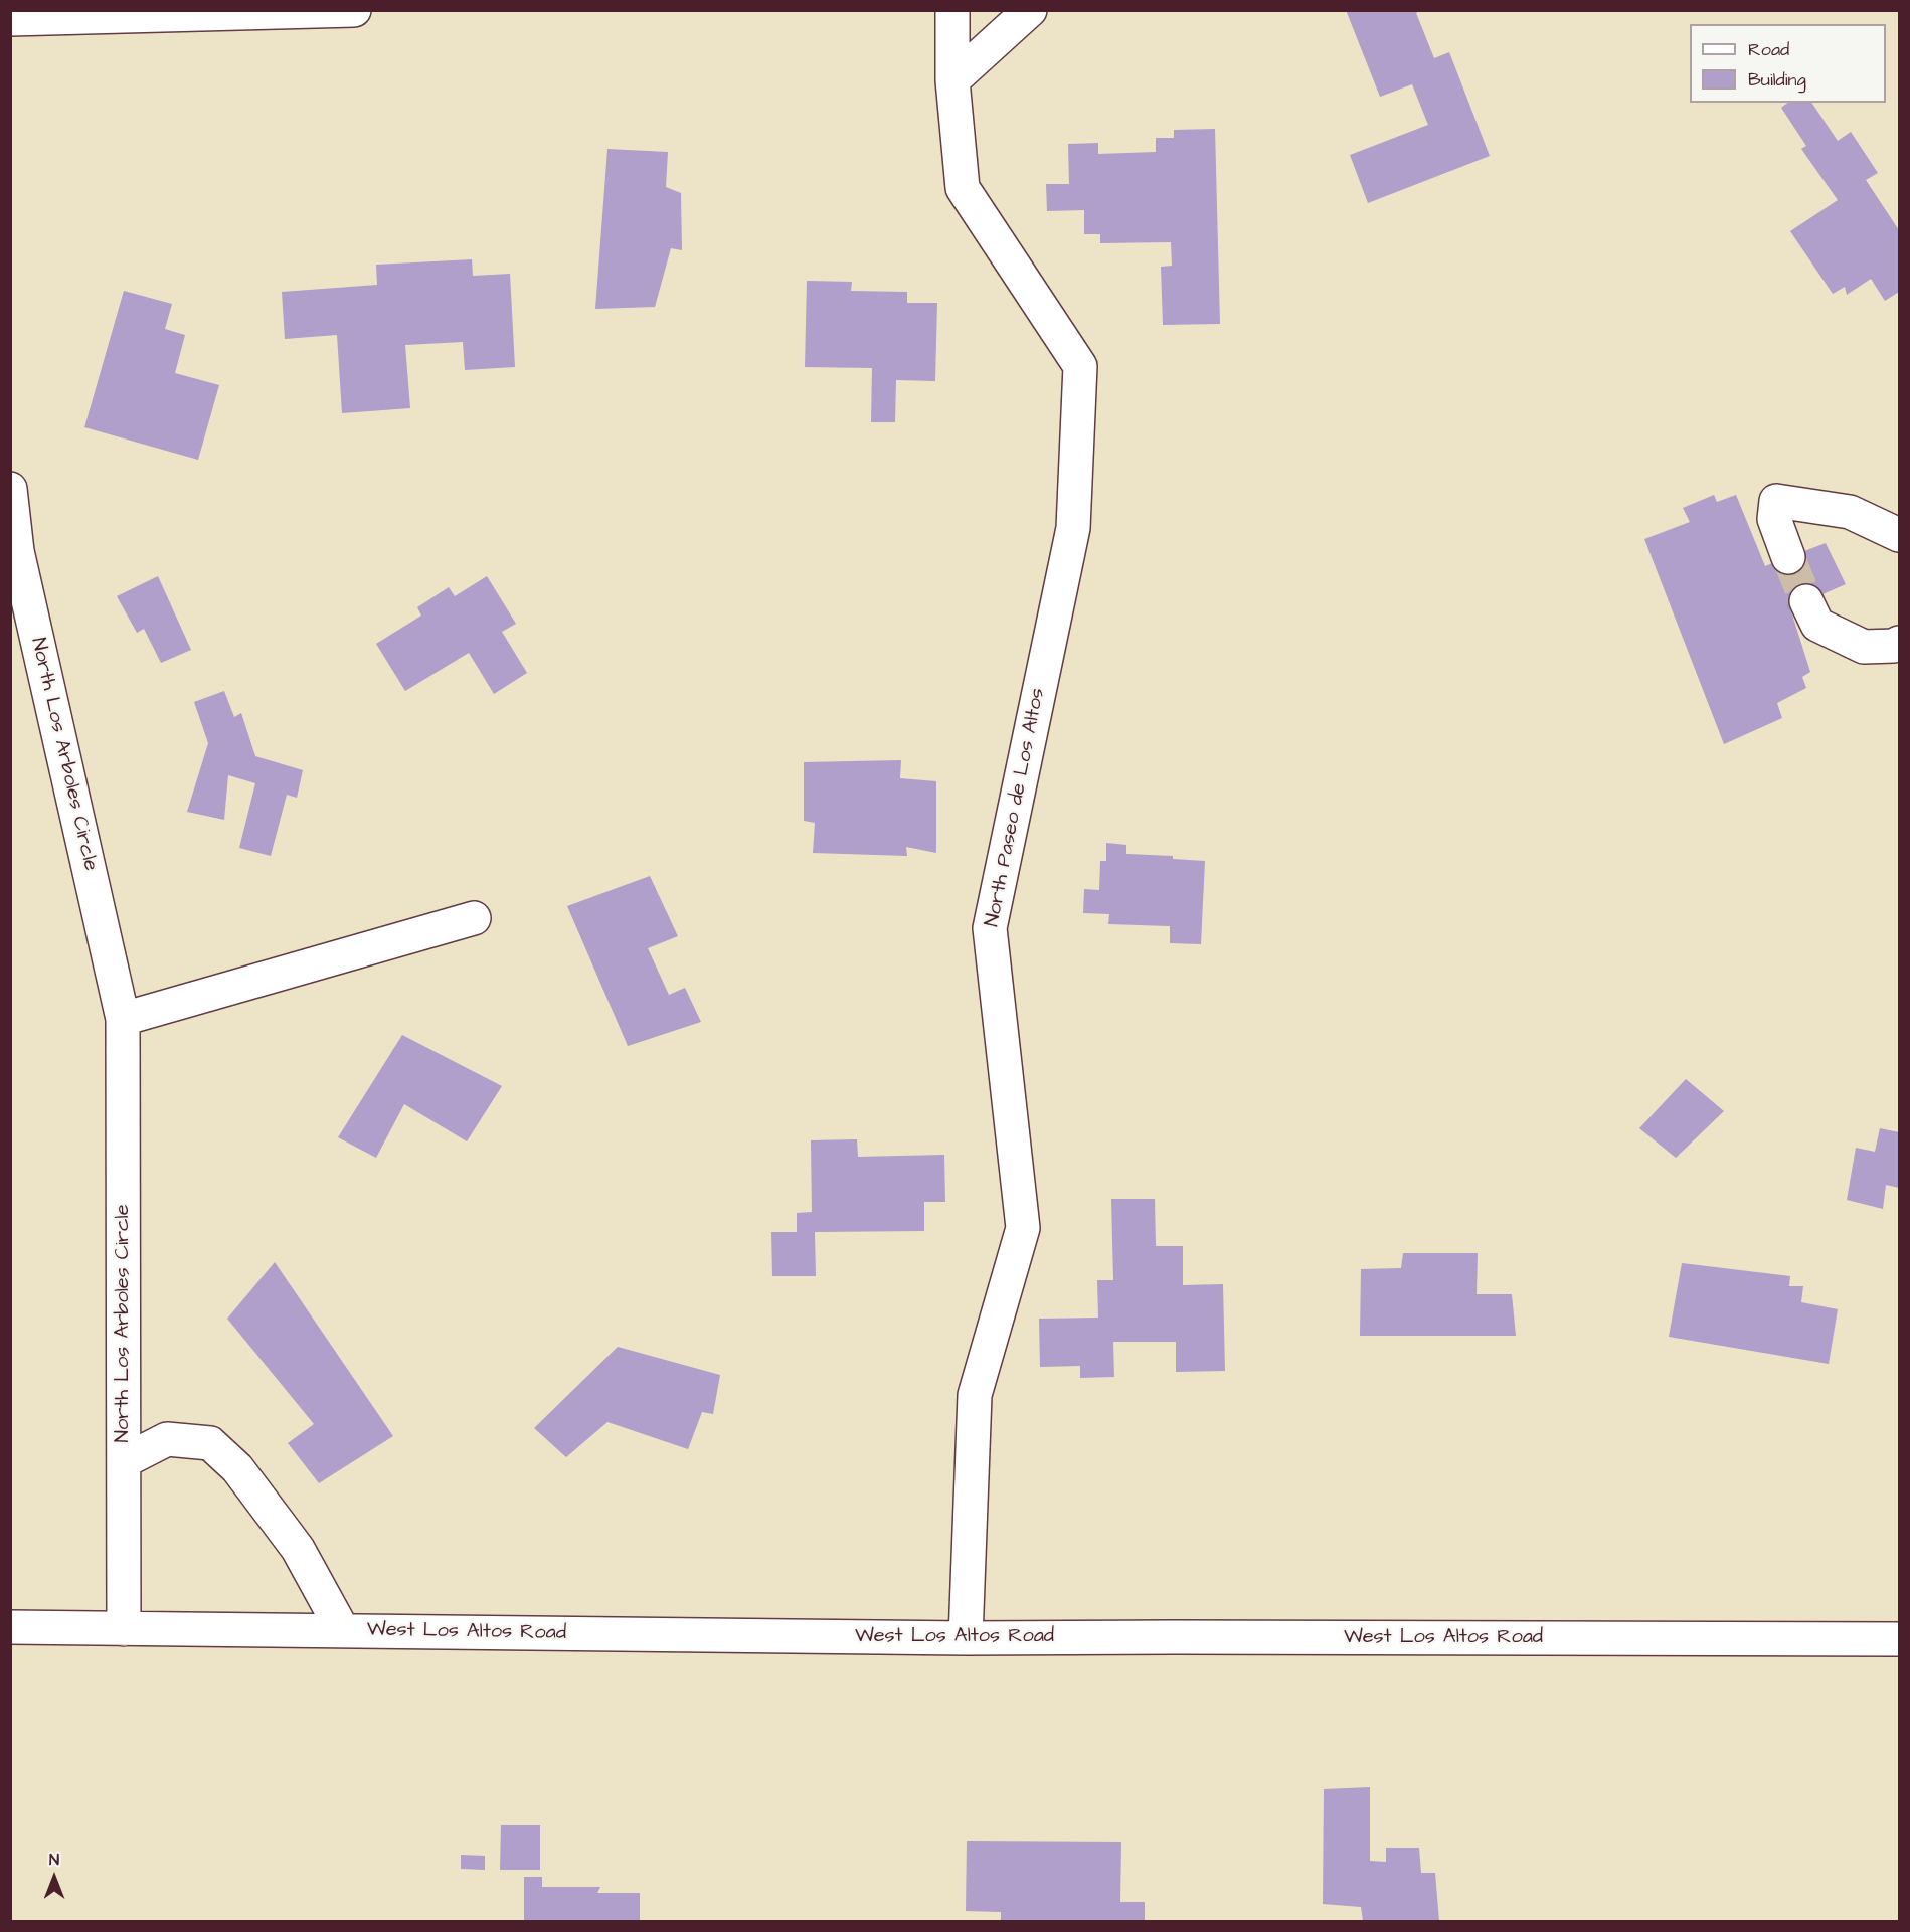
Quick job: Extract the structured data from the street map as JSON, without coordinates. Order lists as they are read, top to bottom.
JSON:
{
  "streets": {
    "street": ["North Los Arboles Circle", "North Paseo de Los Altos", "West Los Altos Road"]
  },
  "crossings": [
    ["North Los Arboles Circle", "West Los Altos Road"],
    ["North Paseo de Los Altos", "West Los Altos Road"]
  ],
  "legend": ["Road", "Building"],
  "north": "top"
}
